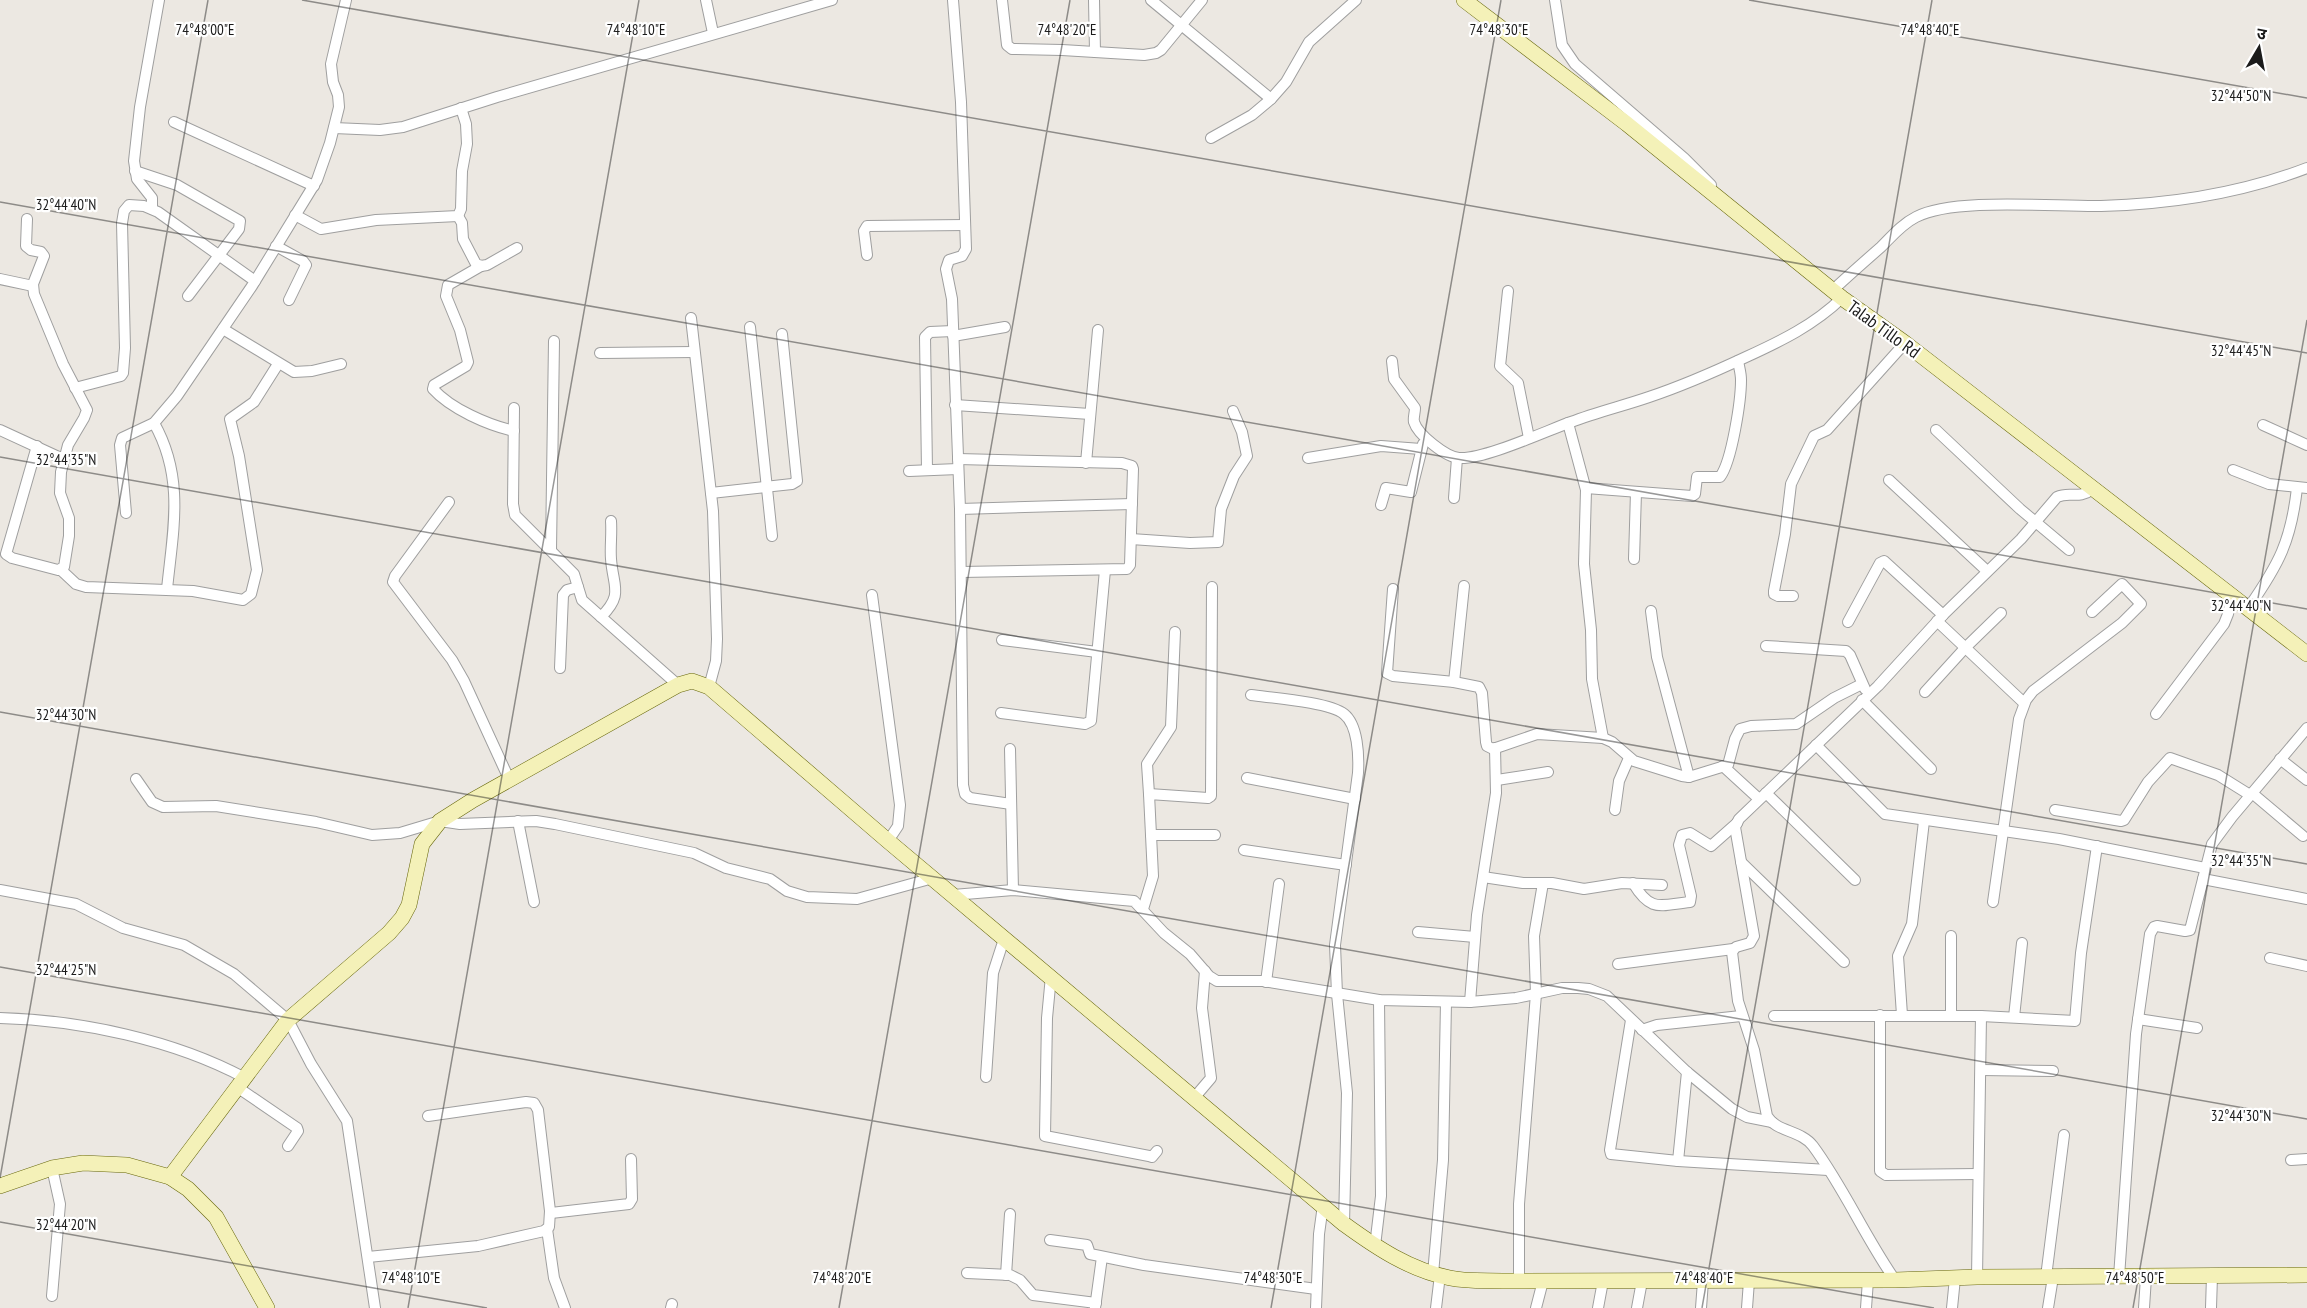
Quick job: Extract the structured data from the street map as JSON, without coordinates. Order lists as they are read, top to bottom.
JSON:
{
  "streets": {
    "street": ["Talab Tillo Rd"]
  },
  "north": "top",
  "coordinates": [
    "74°48'00\"E",
    "74°48'10\"E",
    "74°48'20\"E",
    "74°48'30\"E",
    "74°48'40\"E",
    "32°44'50\"N",
    "32°44'40\"N",
    "32°44'45\"N",
    "32°44'35\"N",
    "32°44'30\"N",
    "32°44'25\"N",
    "32°44'20\"N",
    "74°48'50\"E"
  ]
}
